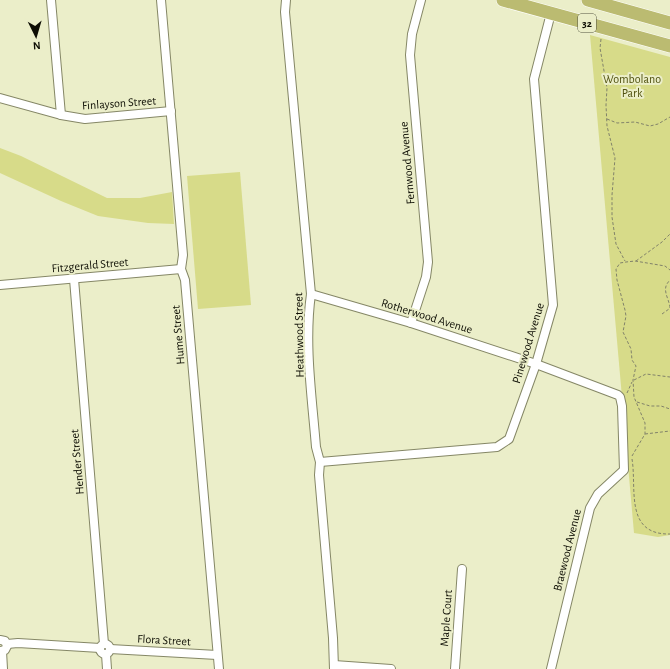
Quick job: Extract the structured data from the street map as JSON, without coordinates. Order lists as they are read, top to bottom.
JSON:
{
  "streets": {
    "main road": ["32"],
    "street": [
      "Finlayson Street",
      "Fernwood Avenue",
      "Fitzgerald Street",
      "Rotherwood Avenue",
      "Hume Street",
      "Heathwood Street",
      "Pinewood Avenue",
      "Hender Street",
      "Braewood Avenue",
      "Maple Court",
      "Flora Street"
    ]
  },
  "crossings": [
    ["32", "Pinewood Avenue"],
    ["Finlayson Street", "Hume Street"],
    ["Fernwood Avenue", "Rotherwood Avenue"],
    ["Fitzgerald Street", "Hume Street"],
    ["Fitzgerald Street", "Hender Street"],
    ["Rotherwood Avenue", "Heathwood Street"],
    ["Rotherwood Avenue", "Pinewood Avenue"],
    ["Hume Street", "Flora Street"],
    ["Heathwood Street", "Pinewood Avenue"],
    ["Hender Street", "Flora Street"]
  ],
  "parks": ["Wombolano Park"],
  "north": "bottom"
}
